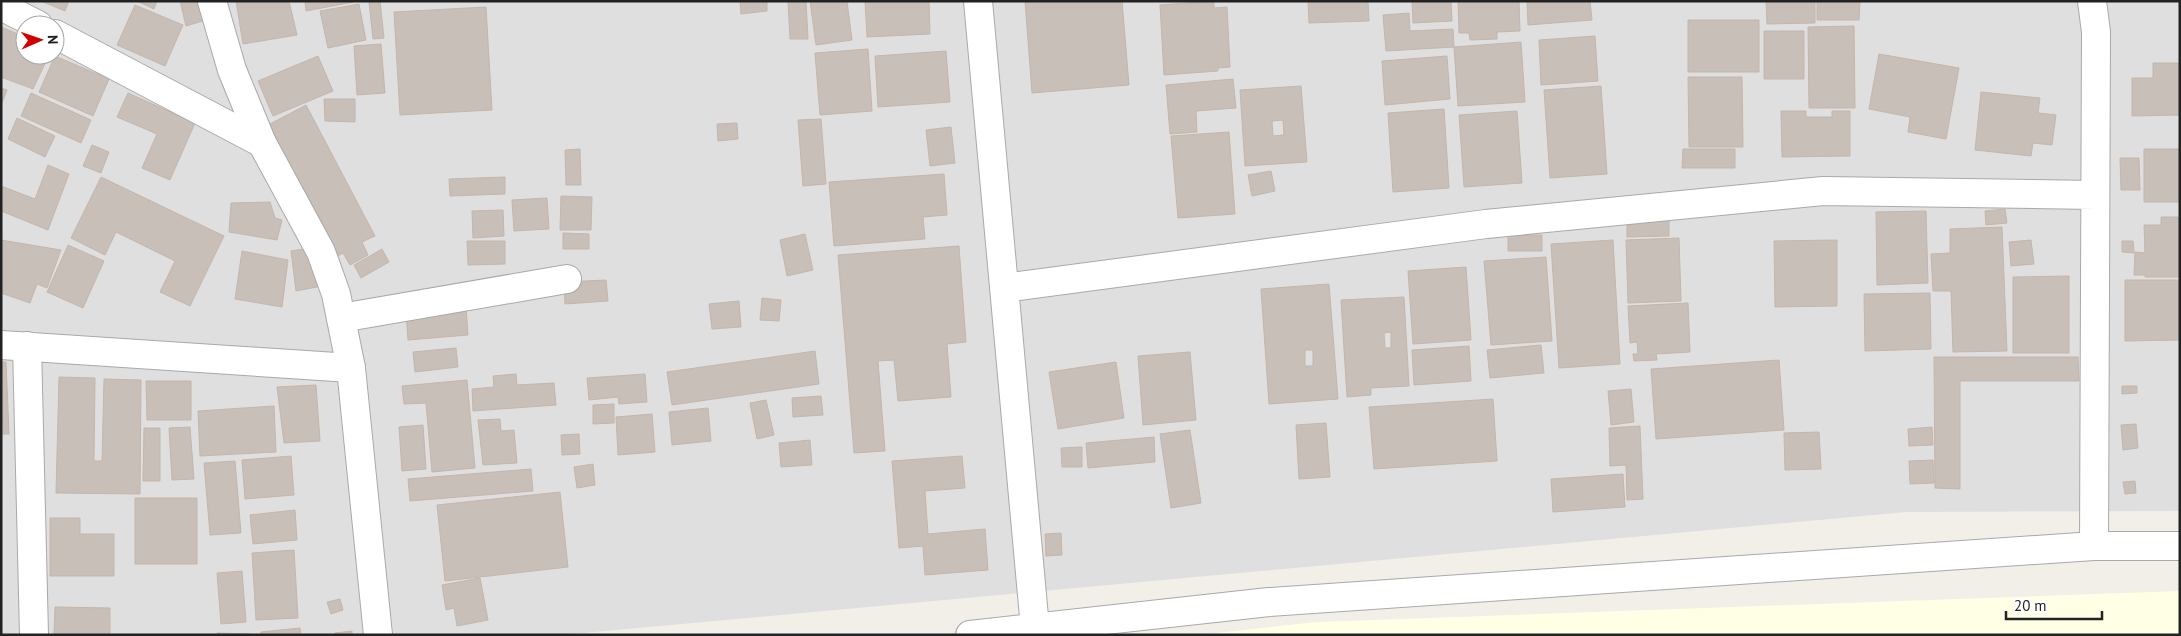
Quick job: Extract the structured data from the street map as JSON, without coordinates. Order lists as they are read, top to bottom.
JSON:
{
  "scale_bar": "20 m",
  "north": "right"
}
